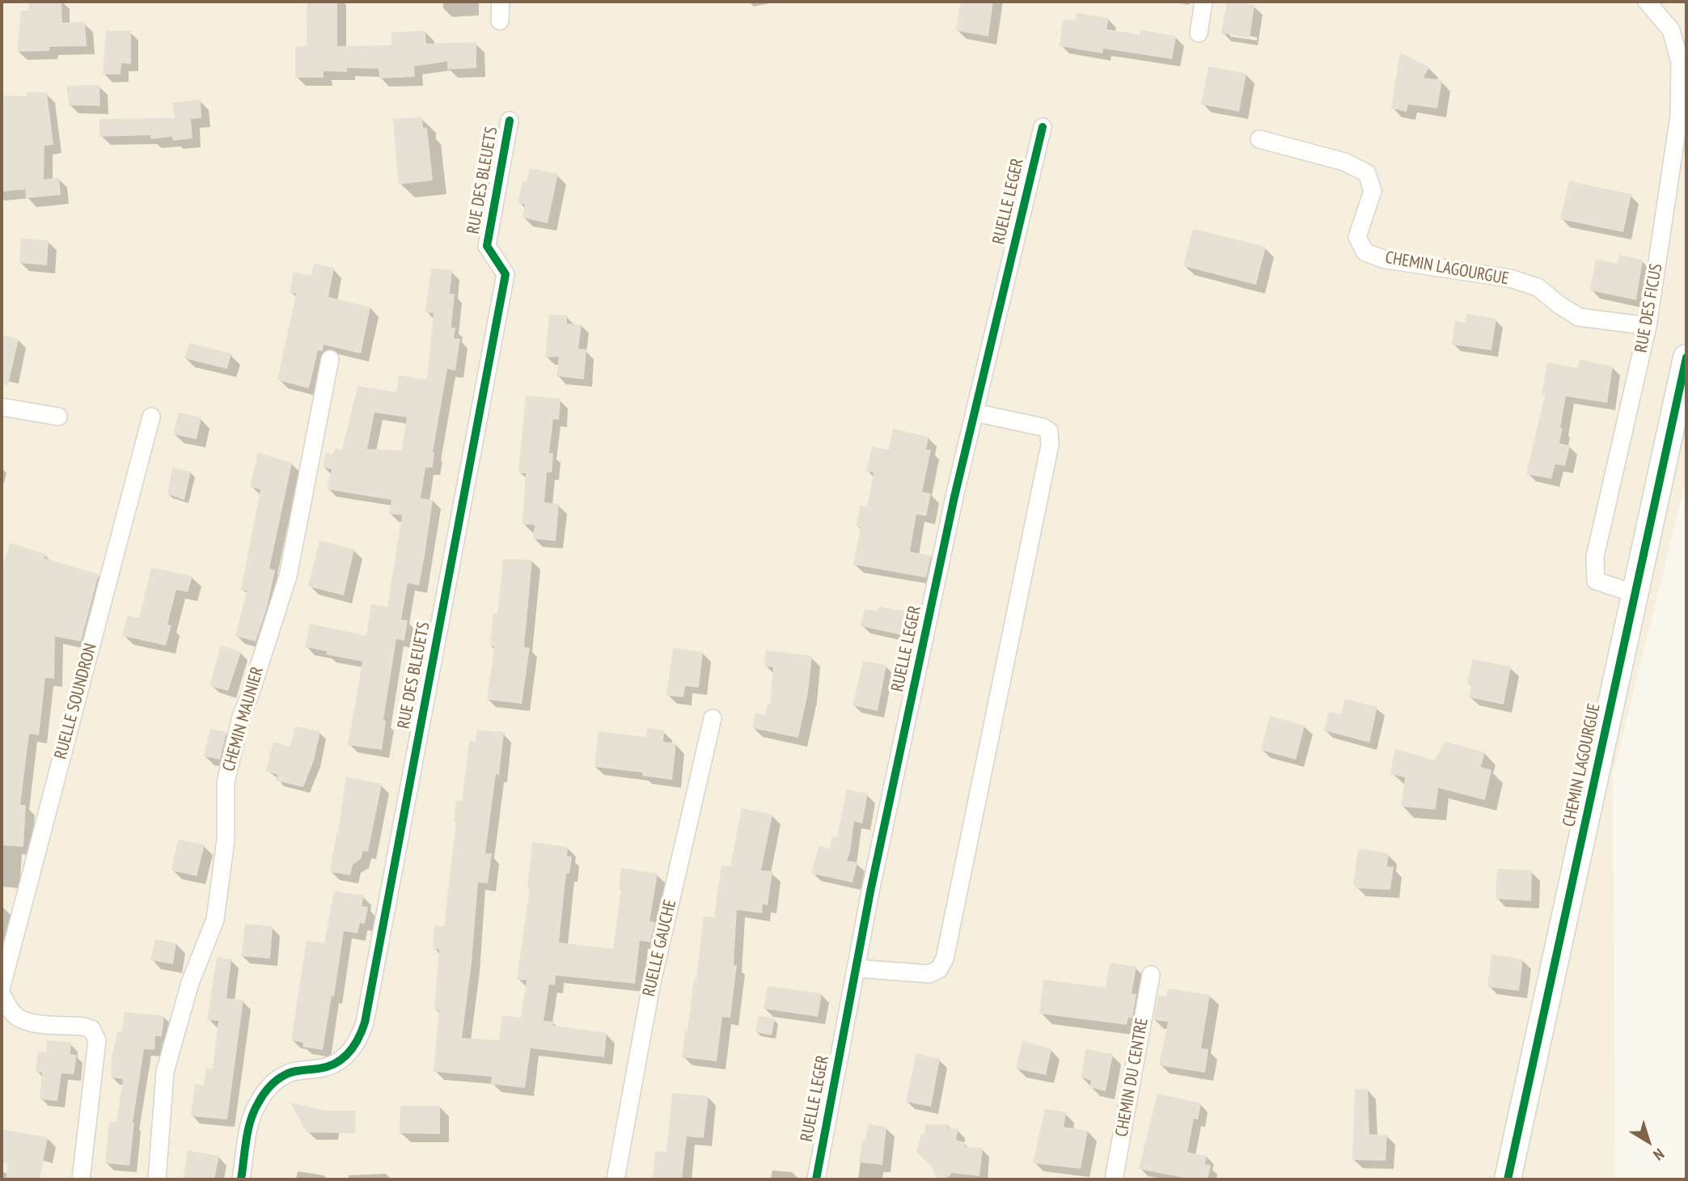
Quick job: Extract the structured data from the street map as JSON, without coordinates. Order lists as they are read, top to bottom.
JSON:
{
  "streets": {
    "street": [
      "RUE DES BLEUETS",
      "RUELLE LEGER",
      "CHEMIN LAGOURGUE",
      "RUE DES FICUS",
      "RUELLE SOUNDRON",
      "CHEMIN MAUNIER",
      "RUELLE GAUCHE",
      "CHEMIN DU CENTRE"
    ]
  },
  "crossings": [
    ["CHEMIN LAGOURGUE", "RUE DES FICUS"]
  ],
  "north": "bottom right"
}
